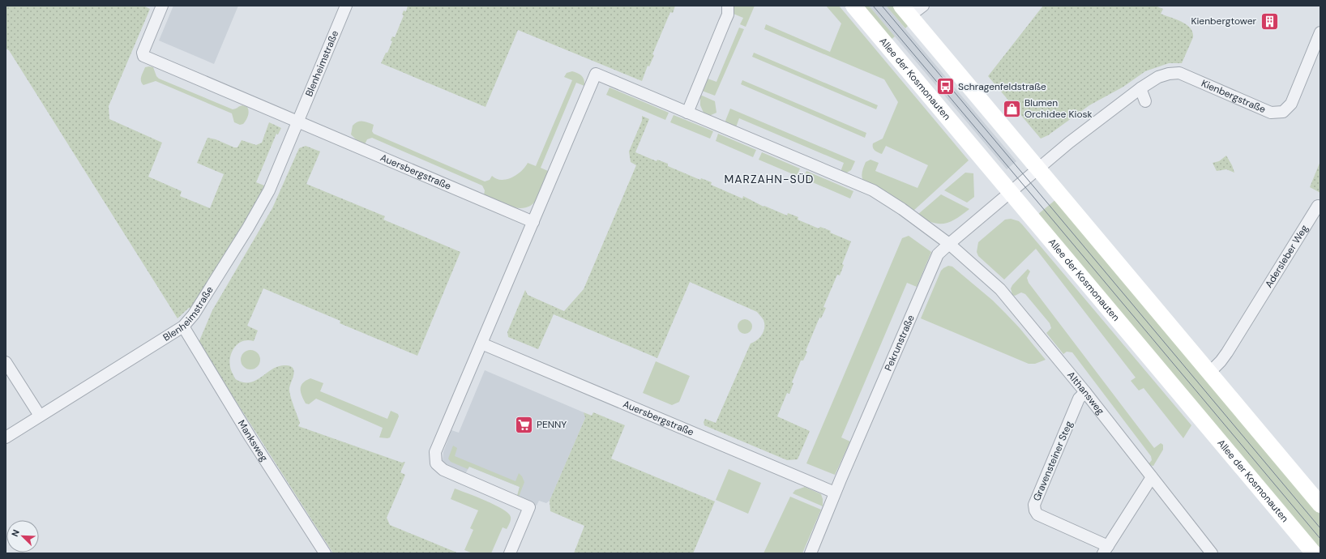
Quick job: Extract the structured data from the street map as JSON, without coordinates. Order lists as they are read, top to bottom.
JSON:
{
  "streets": {
    "main road": ["Allee der Kosmonauten"],
    "street": [
      "Blenheimstraße",
      "Kienbergstraße",
      "Auersbergstraße",
      "Adersleber Weg",
      "Pekrunstraße",
      "Althansweg",
      "Manksweg",
      "Gravensteiner Steg"
    ]
  },
  "crossings": [
    ["Blenheimstraße", "Auersbergstraße"],
    ["Blenheimstraße", "Manksweg"],
    ["Allee der Kosmonauten", "Pekrunstraße"],
    ["Kienbergstraße", "Pekrunstraße"],
    ["Auersbergstraße", "Pekrunstraße"],
    ["Pekrunstraße", "Althansweg"],
    ["Althansweg", "Gravensteiner Steg"]
  ],
  "districts": ["MARZAHN-SÜD"],
  "places": {
    "building": ["Kienbergtower"],
    "bus stop": ["Schragenfeldstraße"],
    "shop": ["Blumen Orchidee Kiosk"],
    "supermarket": ["PENNY"]
  },
  "north": "top left"
}
